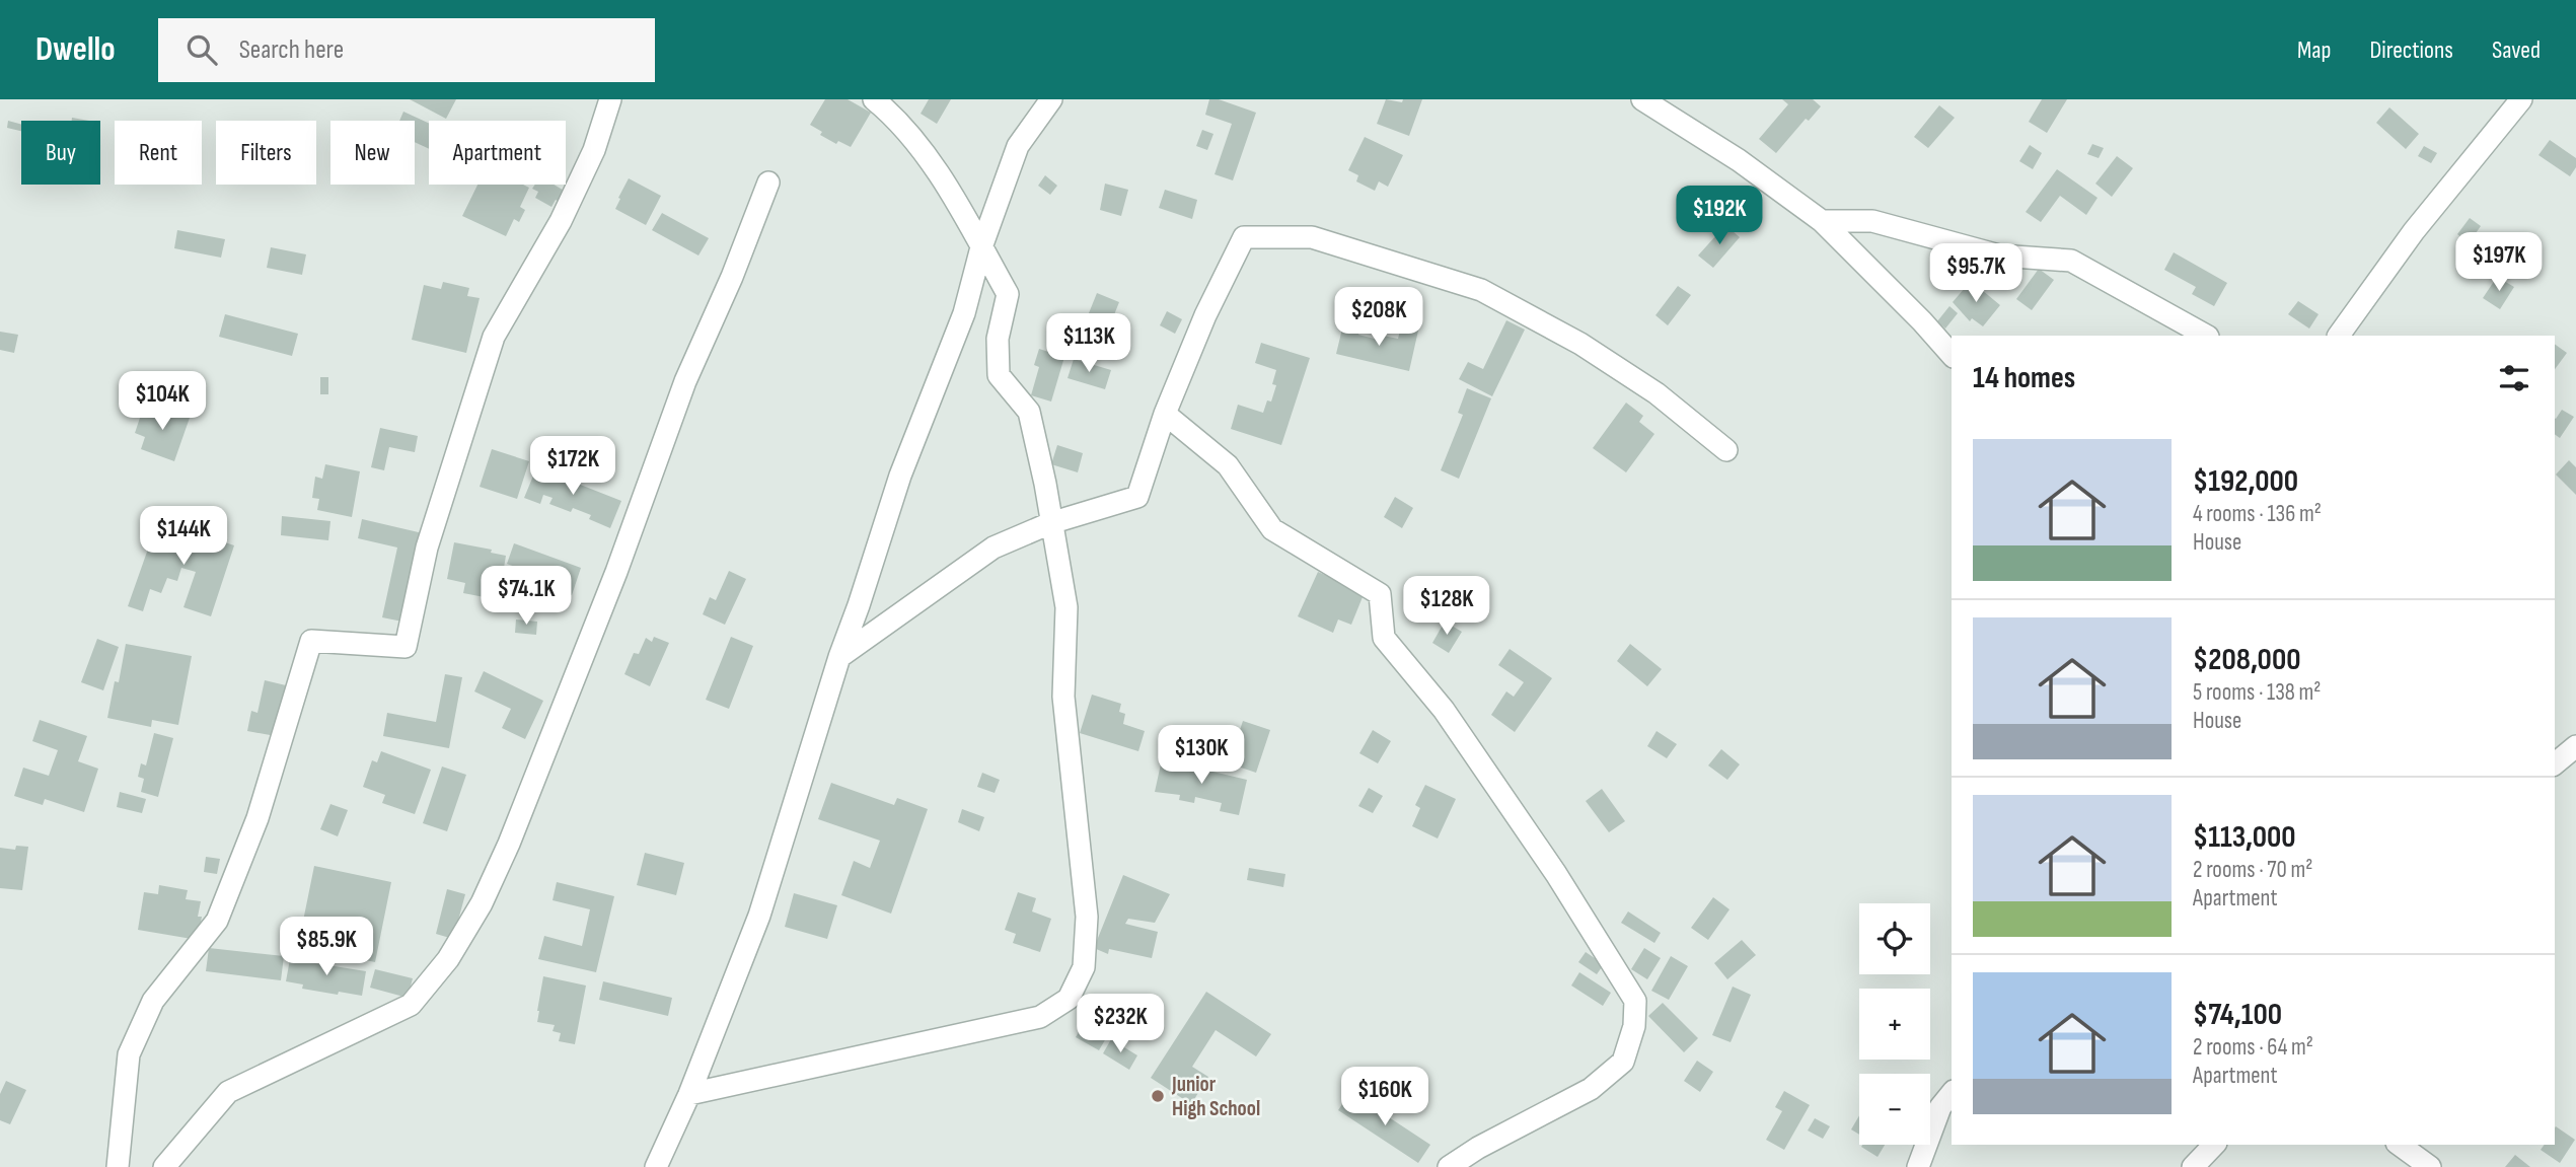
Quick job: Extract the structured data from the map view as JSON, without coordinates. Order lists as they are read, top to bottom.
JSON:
{
  "places": ["Junior High School"],
  "page": {
    "header": "Dwello",
    "search": "Search here",
    "nav": ["Map", "Directions", "Saved"],
    "chip": [
      "Buy",
      "Rent",
      "Filters",
      "New",
      "Apartment"
    ],
    "price": [
      "$192K",
      "$197K",
      "$95.7K",
      "$208K",
      "$113K",
      "$104K",
      "$172K",
      "$144K",
      "$74.1K",
      "$128K",
      "$130K",
      "$85.9K",
      "$232K",
      "$160K"
    ],
    "heading": "14 homes",
    "list": [
      {
        "name": "$192,000",
        "note": "4 rooms · 136 m² · House"
      },
      {
        "name": "$208,000",
        "note": "5 rooms · 138 m² · House"
      },
      {
        "name": "$113,000",
        "note": "2 rooms · 70 m² · Apartment"
      },
      {
        "name": "$74,100",
        "note": "2 rooms · 64 m² · Apartment"
      }
    ],
    "map_buttons": ["+", "−"]
  }
}
